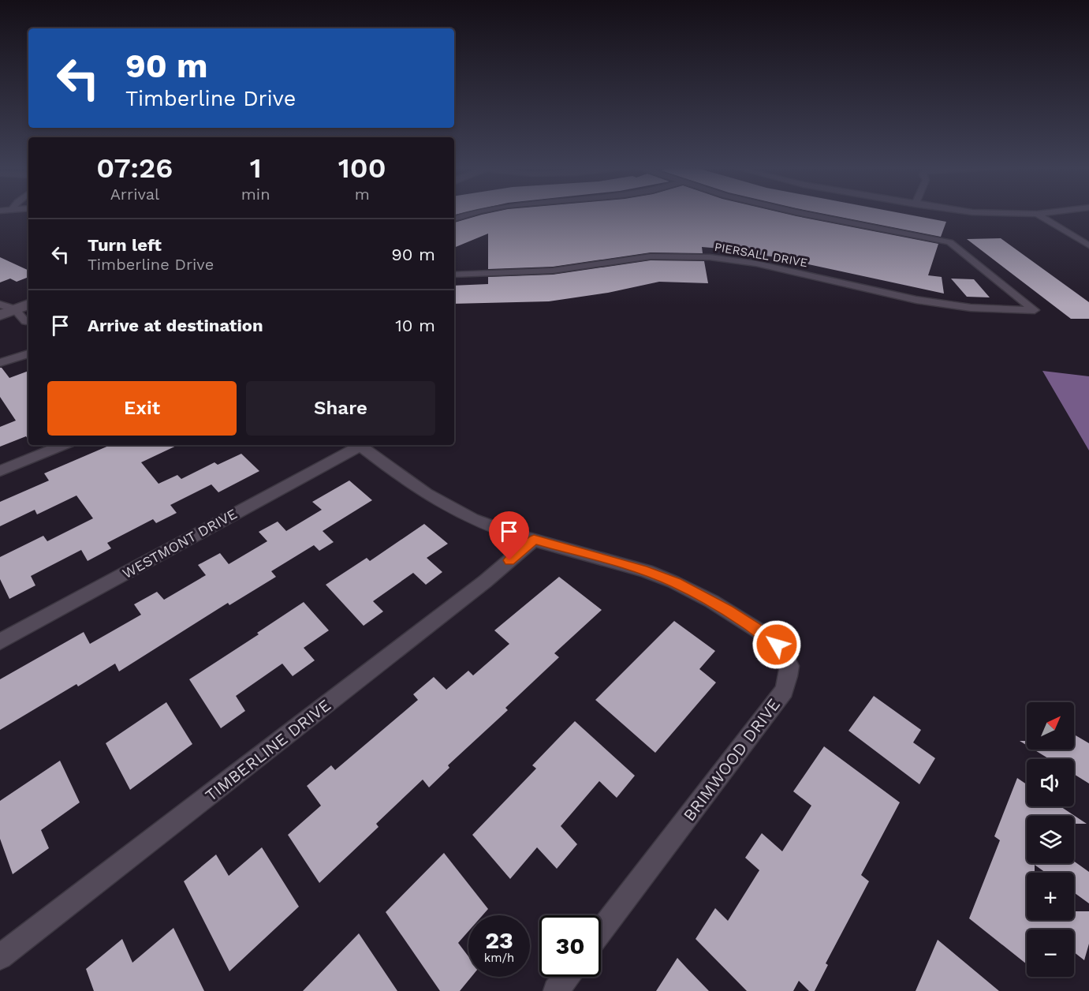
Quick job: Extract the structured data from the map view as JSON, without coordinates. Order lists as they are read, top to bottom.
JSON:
{
  "streets": {
    "street": [
      "PIERSALL DRIVE",
      "WESTMONT DRIVE",
      "TIMBERLINE DRIVE",
      "BRIMWOOD DRIVE"
    ]
  },
  "crossings": [
    ["TIMBERLINE DRIVE", "BRIMWOOD DRIVE"]
  ],
  "north": "top right",
  "page": {
    "turn": ["90 m", "Timberline Drive"],
    "eta": [
      "07:26",
      "Arrival",
      "1",
      "min",
      "100",
      "m"
    ],
    "list": [
      {
        "name": "Turn left",
        "note": "Timberline Drive",
        "value": "90 m"
      },
      {
        "name": "Arrive at destination",
        "value": "10 m"
      }
    ],
    "buttons": ["Exit", "Share"],
    "map_buttons": ["+", "−"],
    "speed": "23 km/h",
    "limit": "30"
  }
}
